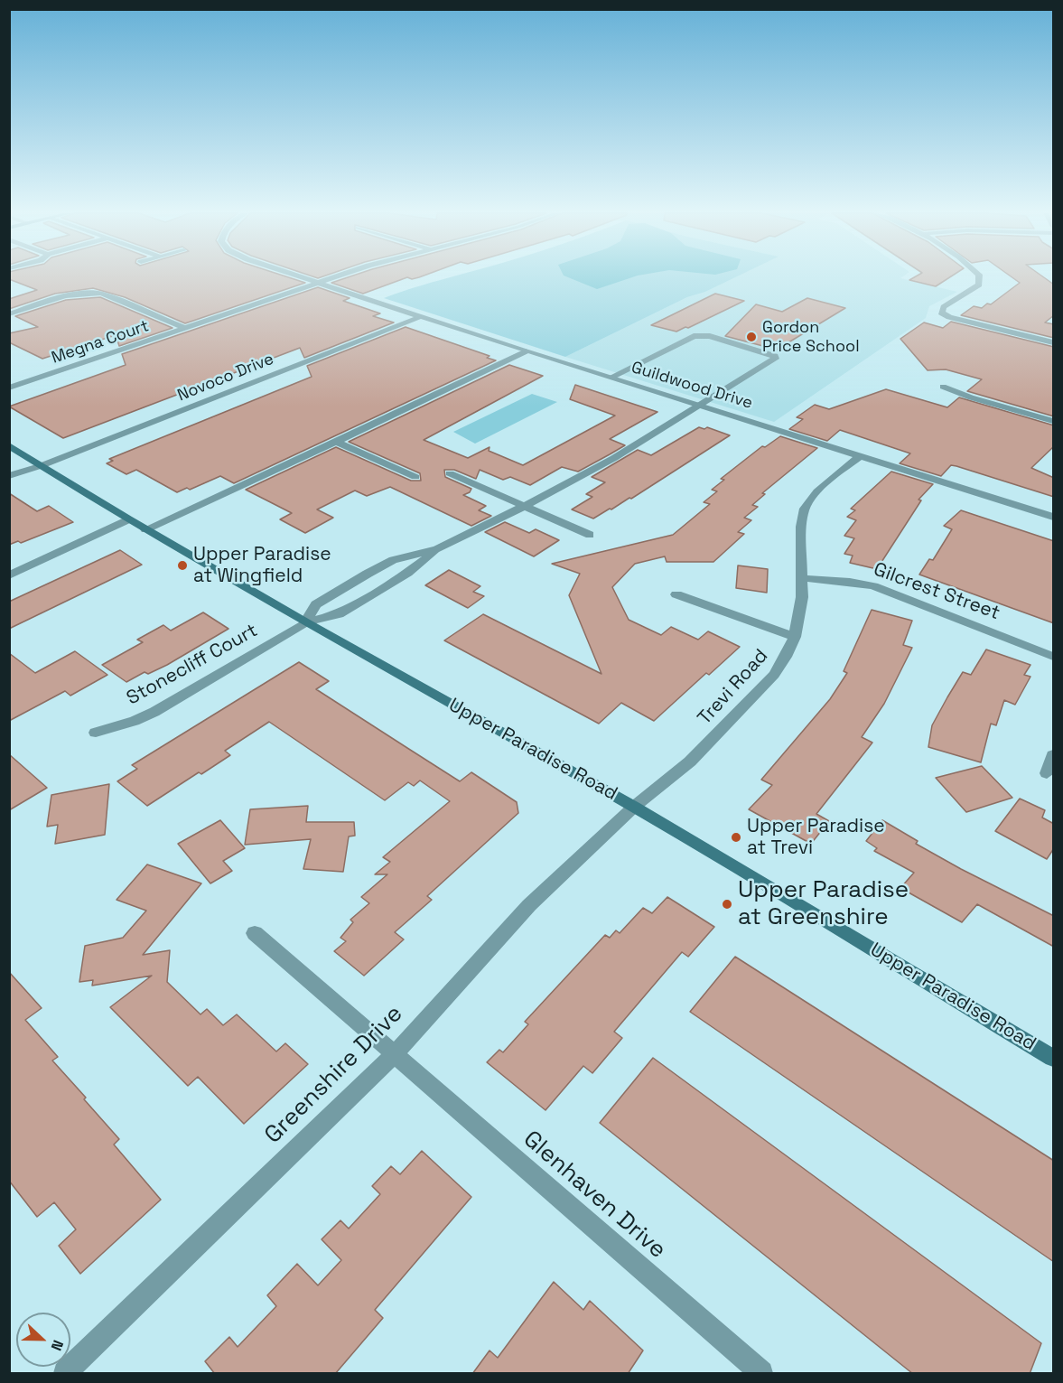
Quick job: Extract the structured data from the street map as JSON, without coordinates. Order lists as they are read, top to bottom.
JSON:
{
  "streets": {
    "main road": ["Upper Paradise Road"],
    "street": [
      "Megna Court",
      "Novoco Drive",
      "Guildwood Drive",
      "Gilcrest Street",
      "Stonecliff Court",
      "Trevi Road",
      "Greenshire Drive",
      "Glenhaven Drive"
    ]
  },
  "crossings": [
    ["Megna Court", "Guildwood Drive"],
    ["Novoco Drive", "Guildwood Drive"],
    ["Novoco Drive", "Upper Paradise Road"],
    ["Guildwood Drive", "Trevi Road"],
    ["Gilcrest Street", "Trevi Road"],
    ["Stonecliff Court", "Upper Paradise Road"],
    ["Trevi Road", "Upper Paradise Road"],
    ["Trevi Road", "Greenshire Drive"],
    ["Upper Paradise Road", "Greenshire Drive"],
    ["Greenshire Drive", "Glenhaven Drive"]
  ],
  "places": [
    "Gordon Price School",
    "Upper Paradise at Wingfield",
    "Upper Paradise at Trevi",
    "Upper Paradise at Greenshire"
  ],
  "north": "right"
}
